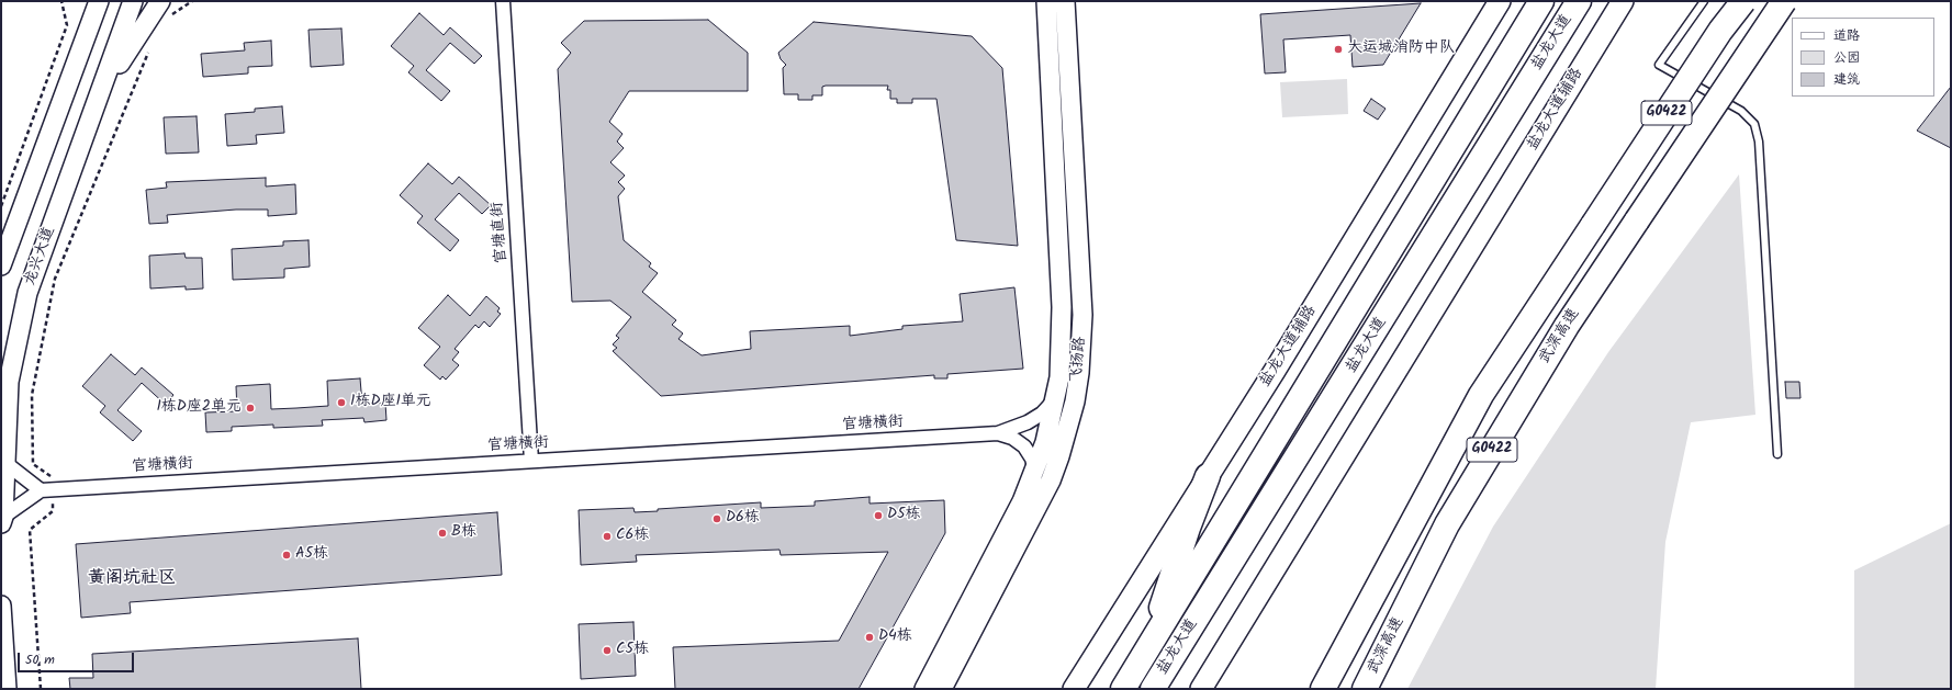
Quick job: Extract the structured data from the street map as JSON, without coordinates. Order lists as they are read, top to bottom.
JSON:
{
  "streets": {
    "highway": ["盐龙大道", "G0422", "武深高速"],
    "main road": ["盐龙大道辅路"],
    "street": [
      "官塘直街",
      "龙兴大道",
      "飞扬路",
      "官塘横街"
    ]
  },
  "crossings": [
    ["官塘直街", "官塘横街"],
    ["飞扬路", "官塘横街"]
  ],
  "districts": ["黄阁坑社区"],
  "places": [
    "大运城消防中队",
    "1栋D座1单元",
    "1栋D座2单元",
    "D5栋",
    "D6栋",
    "B栋",
    "C6栋",
    "A5栋",
    "D4栋",
    "C5栋"
  ],
  "legend": ["道路", "公园", "建筑"],
  "scale_bar": "50 m"
}
